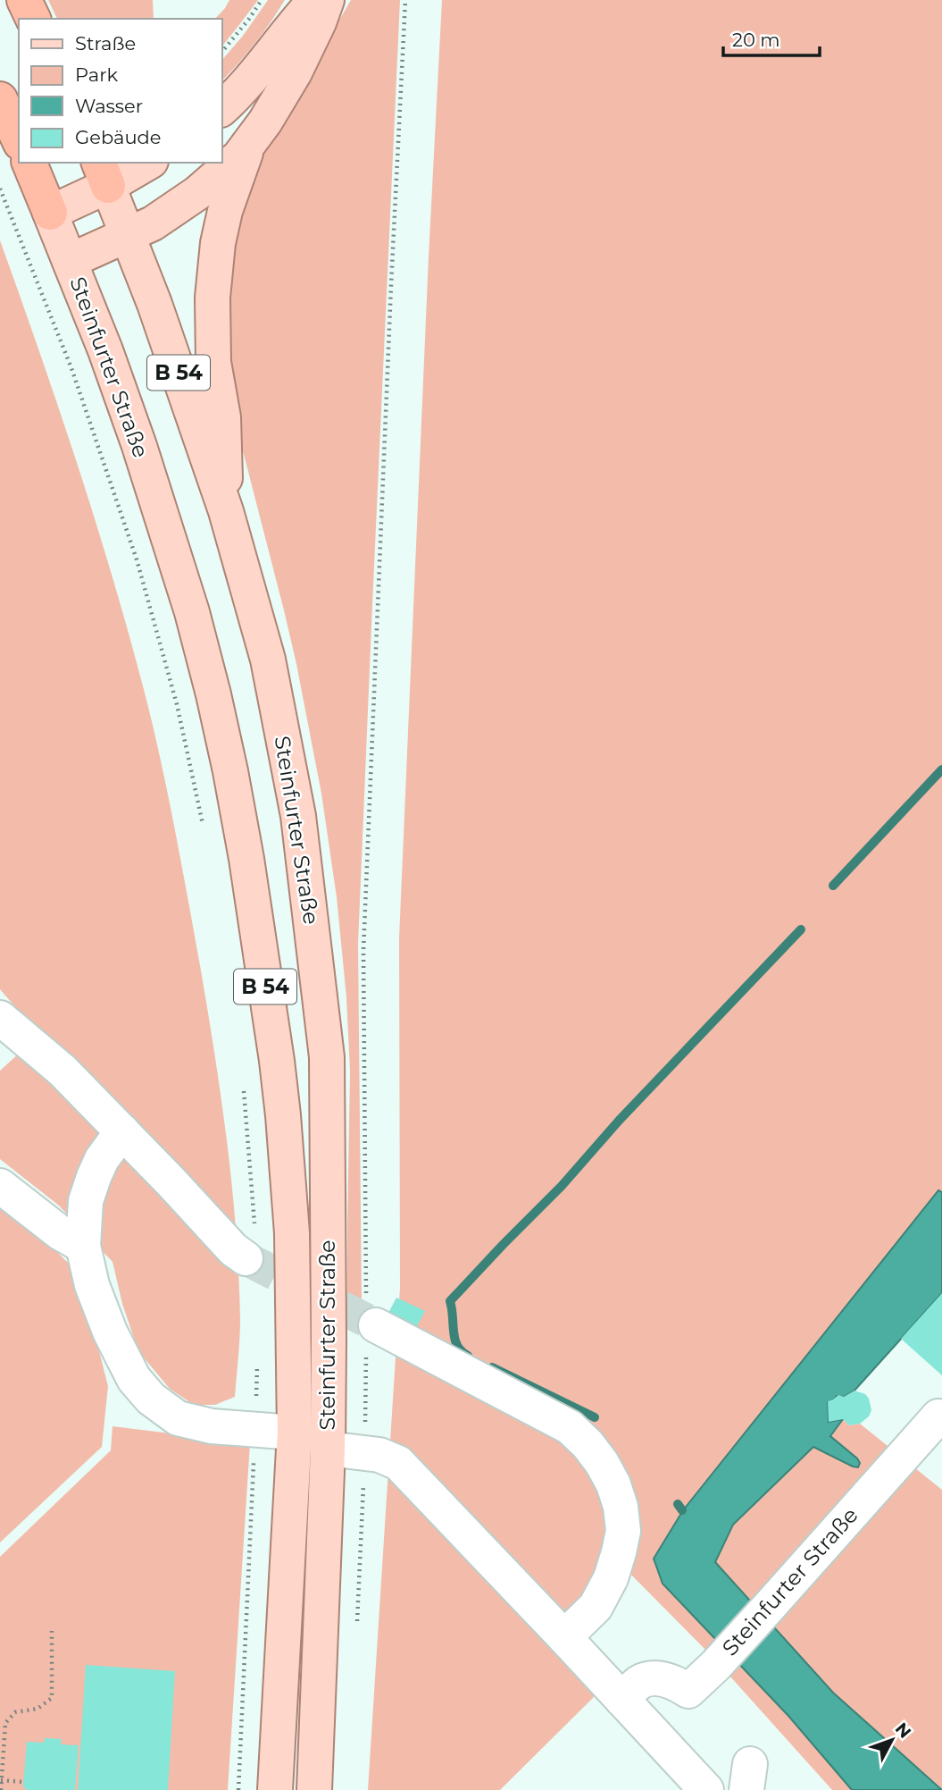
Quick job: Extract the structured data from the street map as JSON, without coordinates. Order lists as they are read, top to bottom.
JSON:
{
  "streets": {
    "highway": ["B 54"],
    "main road": ["Steinfurter Straße"]
  },
  "crossings": [
    ["Steinfurter Straße", "B 54"]
  ],
  "legend": [
    "Straße",
    "Park",
    "Wasser",
    "Gebäude"
  ],
  "scale_bar": "20 m",
  "north": "top right"
}
